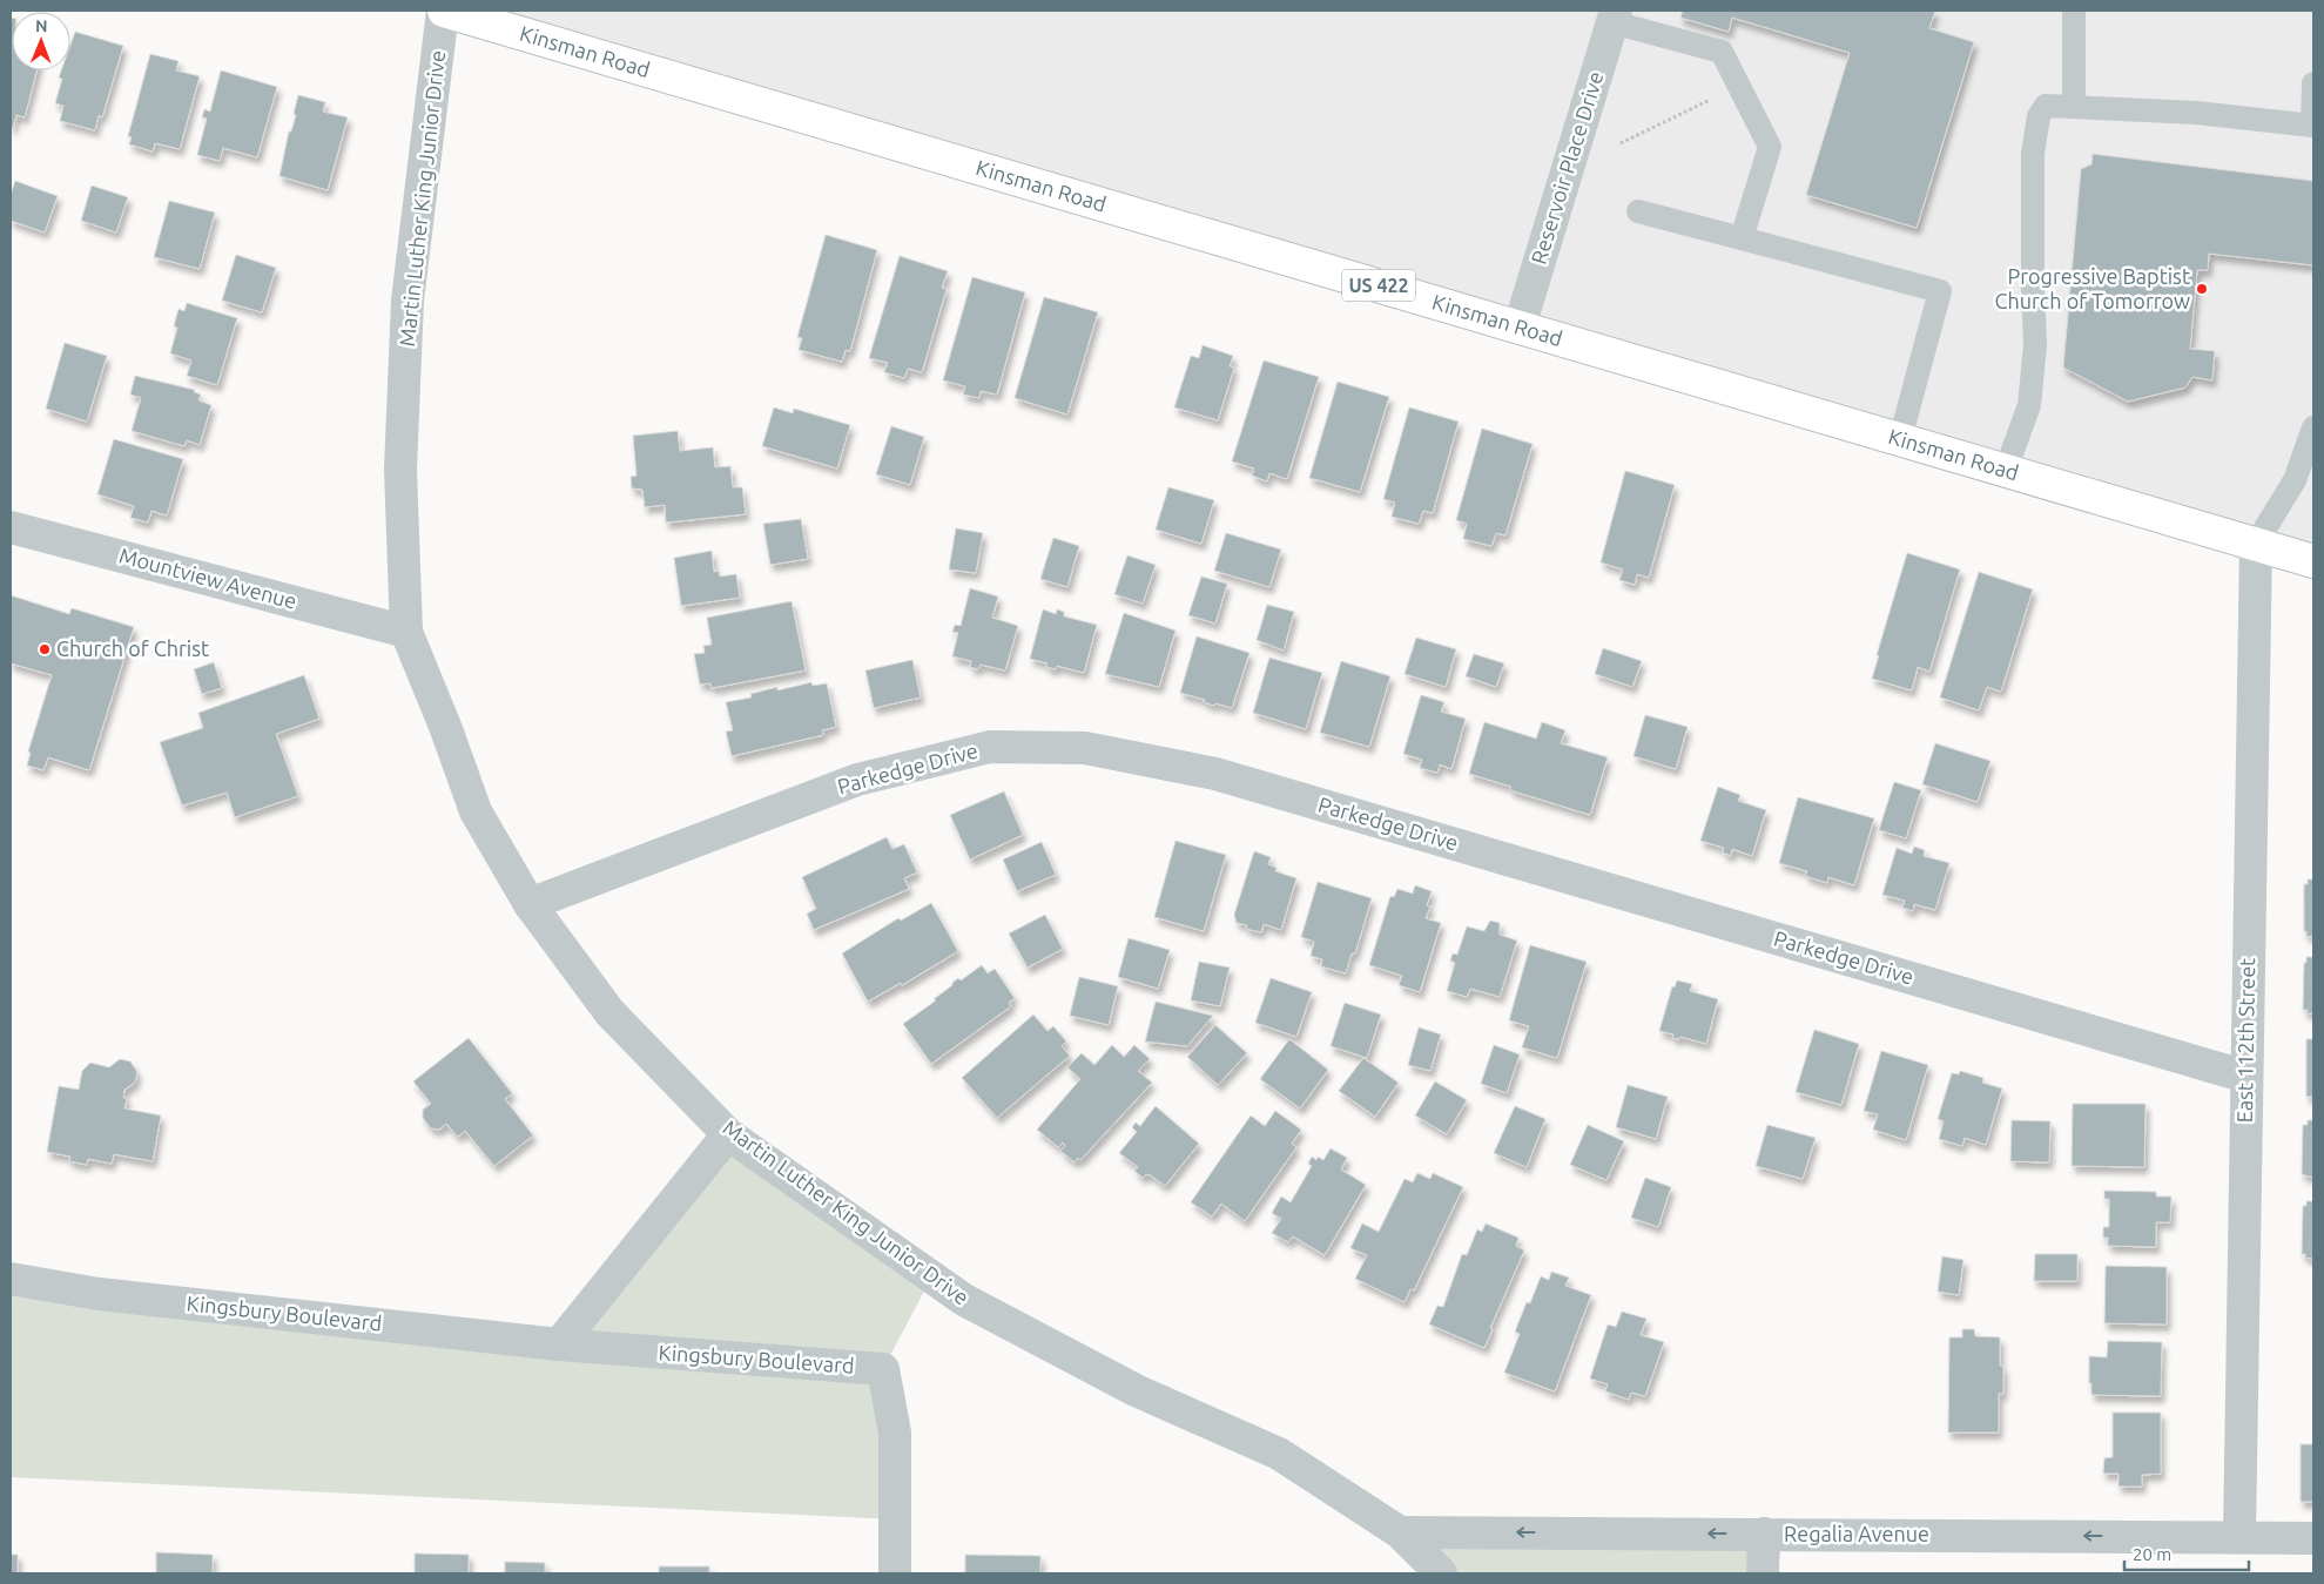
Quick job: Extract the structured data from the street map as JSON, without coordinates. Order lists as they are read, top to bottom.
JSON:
{
  "streets": {
    "main road": ["Kinsman Road", "US 422"],
    "street": [
      "Reservoir Place Drive",
      "Martin Luther King Junior Drive",
      "Mountview Avenue",
      "Parkedge Drive",
      "East 112th Street",
      "Kingsbury Boulevard",
      "Regalia Avenue"
    ]
  },
  "crossings": [
    ["Kinsman Road", "Reservoir Place Drive"],
    ["Kinsman Road", "Martin Luther King Junior Drive"],
    ["Kinsman Road", "East 112th Street"],
    ["Martin Luther King Junior Drive", "Mountview Avenue"],
    ["Martin Luther King Junior Drive", "Parkedge Drive"],
    ["Martin Luther King Junior Drive", "Regalia Avenue"],
    ["Parkedge Drive", "East 112th Street"],
    ["East 112th Street", "Regalia Avenue"]
  ],
  "one_way": ["Regalia Avenue"],
  "places": ["Progressive Baptist Church of Tomorrow", "Church of Christ"],
  "scale_bar": "20 m",
  "north": "top"
}
